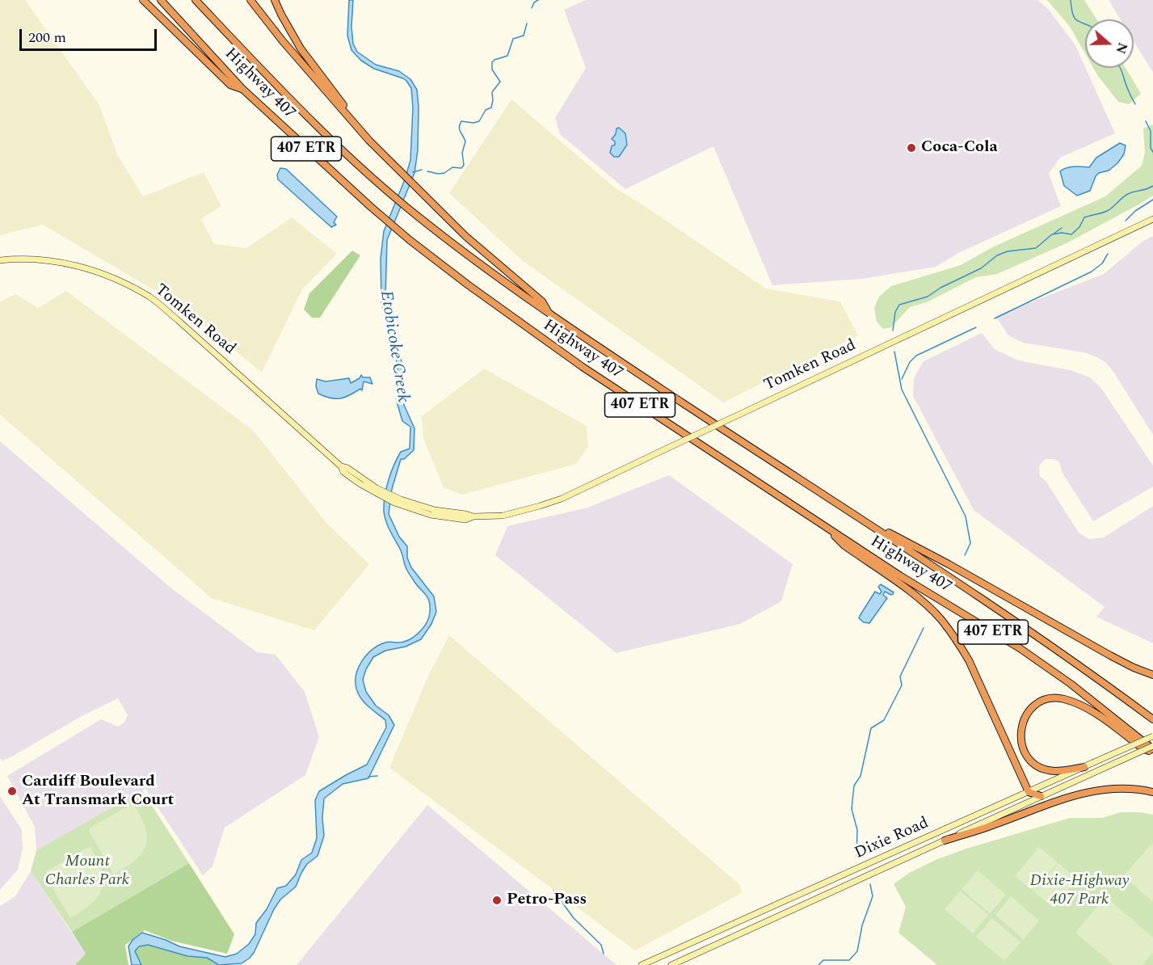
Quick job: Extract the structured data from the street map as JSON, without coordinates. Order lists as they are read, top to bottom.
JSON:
{
  "streets": {
    "highway": ["Highway 407", "407 ETR"],
    "main road": ["Tomken Road", "Dixie Road"]
  },
  "crossings": [
    ["Highway 407", "Dixie Road"]
  ],
  "water": ["Etobicoke Creek"],
  "parks": ["Mount Charles Park", "Dixie-Highway 407 Park"],
  "places": ["Coca-Cola", "Cardiff Boulevard At Transmark Court", "Petro-Pass"],
  "scale_bar": "200 m",
  "north": "right"
}
